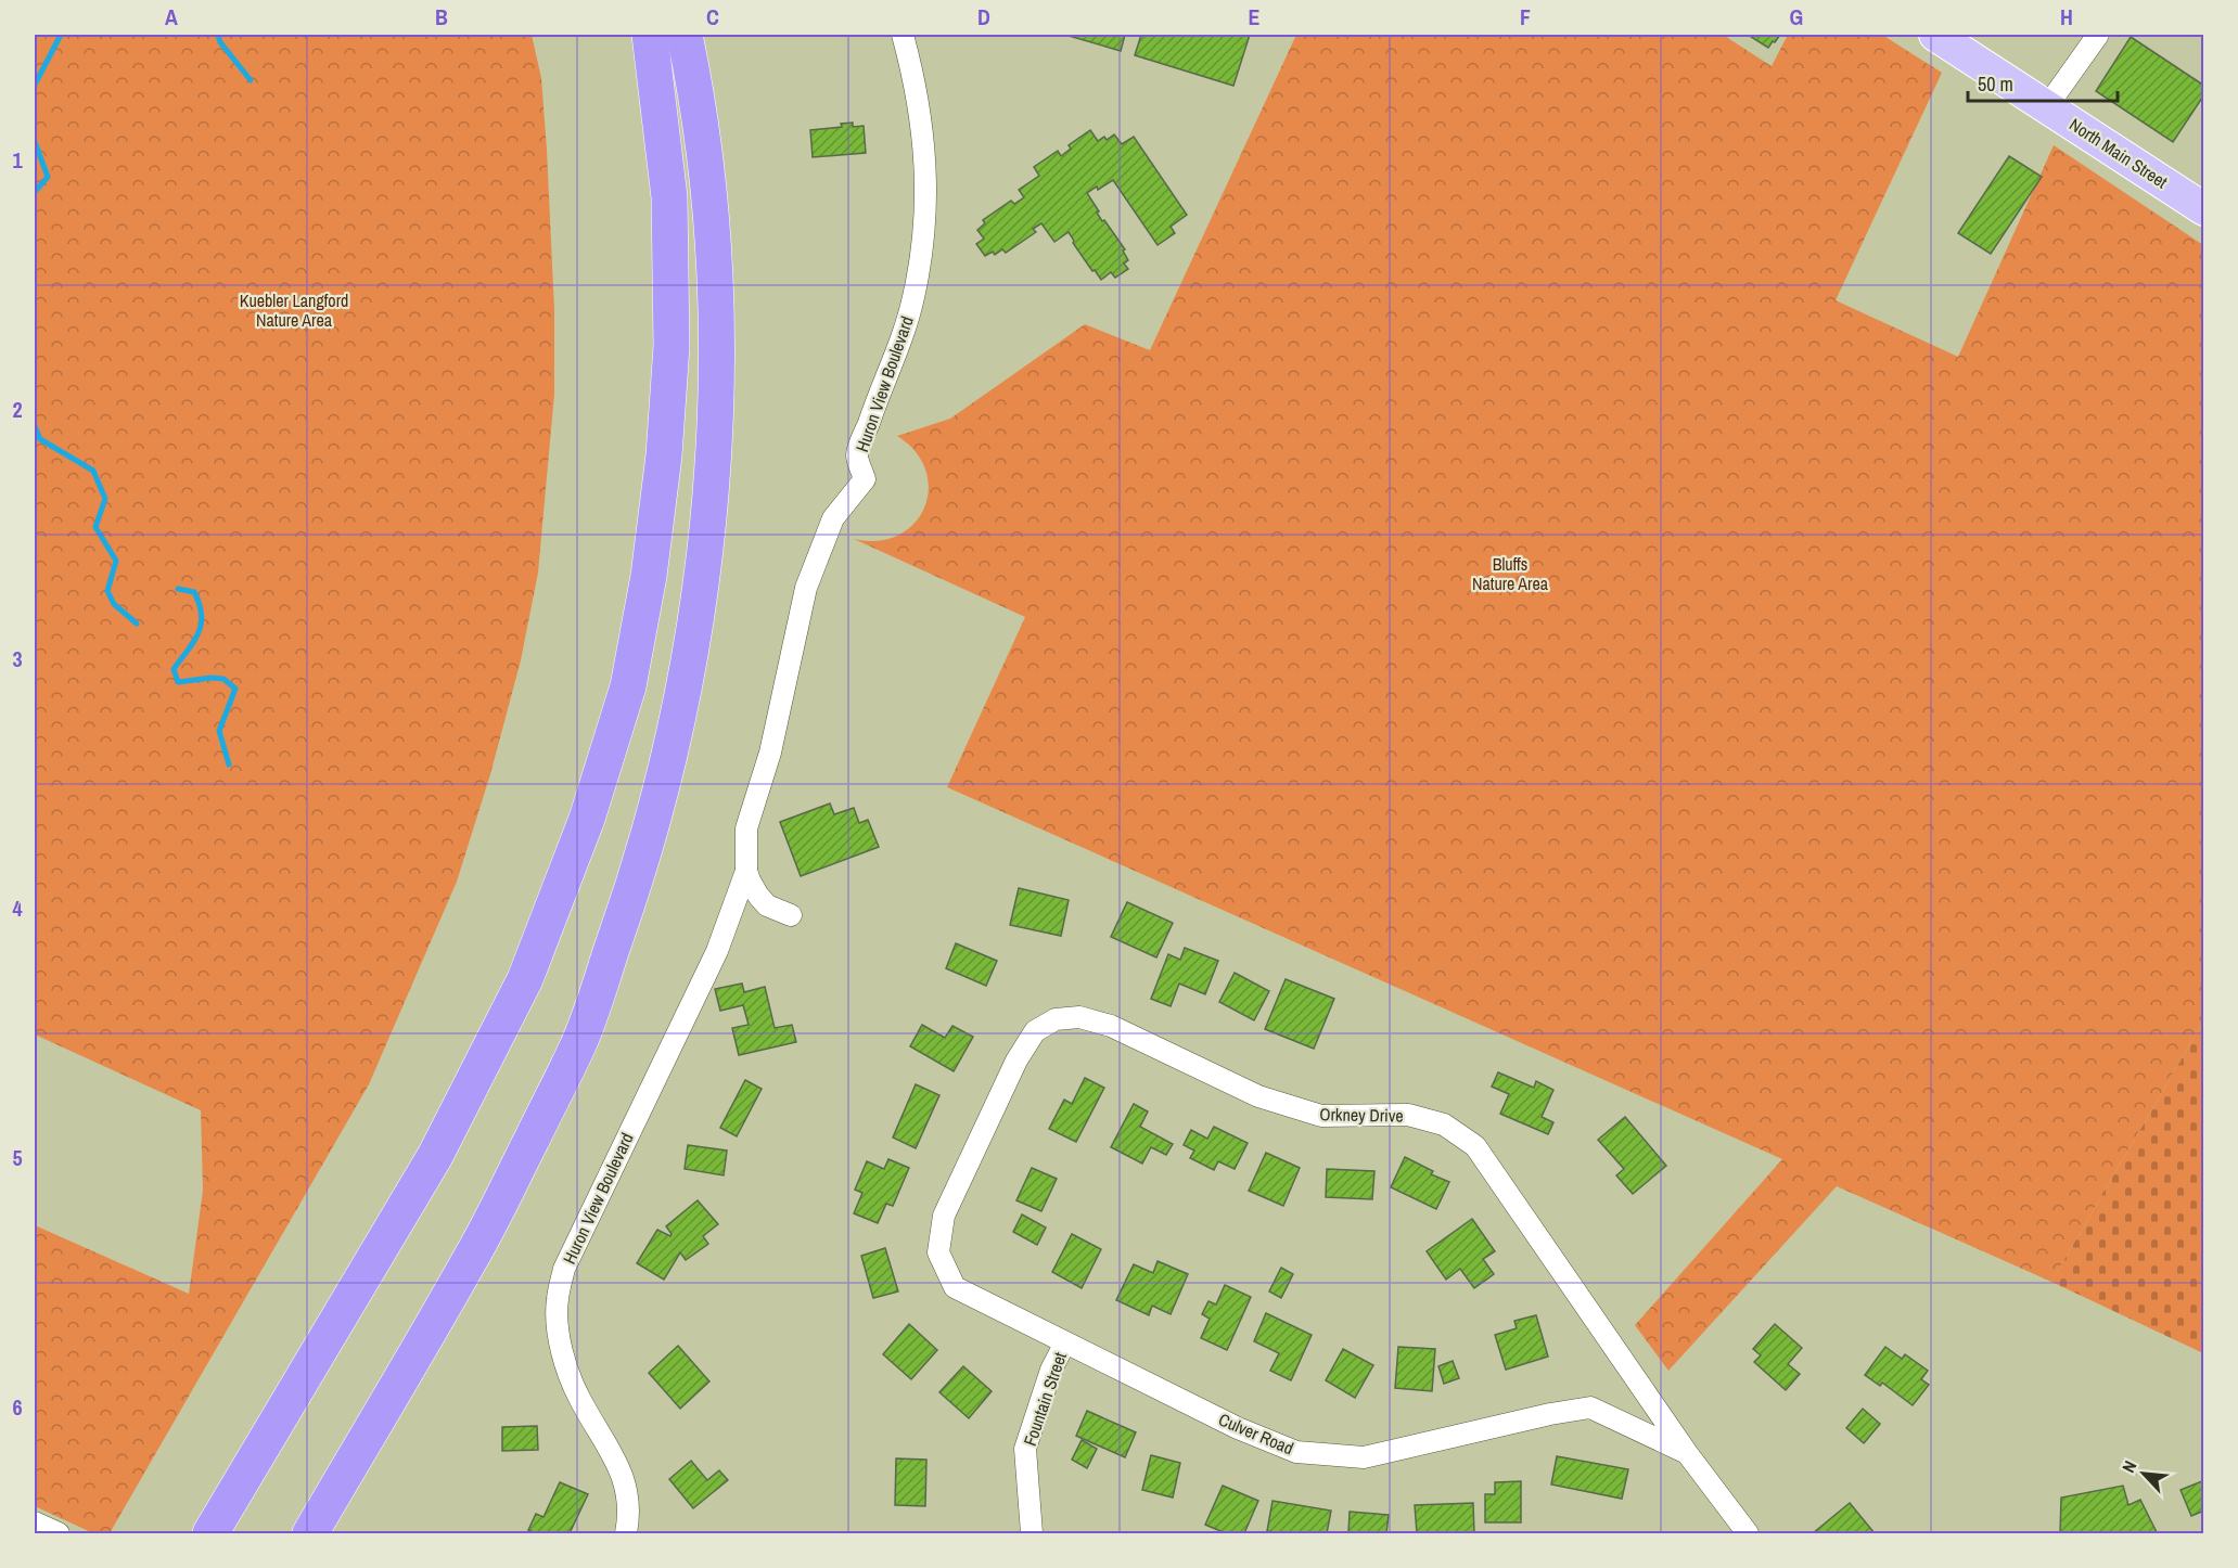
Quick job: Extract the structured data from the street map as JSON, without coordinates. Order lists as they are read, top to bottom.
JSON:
{
  "streets": {
    "main road": ["North Main Street"],
    "street": [
      "Huron View Boulevard",
      "Orkney Drive",
      "Fountain Street",
      "Culver Road"
    ]
  },
  "crossings": [
    ["Orkney Drive", "Culver Road"],
    ["Fountain Street", "Culver Road"]
  ],
  "parks": ["Kuebler Langford Nature Area", "Bluffs Nature Area"],
  "scale_bar": "50 m",
  "north": "top left",
  "grid": {
    "columns": [
      "A",
      "B",
      "C",
      "D",
      "E",
      "F",
      "G",
      "H"
    ],
    "rows": [
      "1",
      "2",
      "3",
      "4",
      "5",
      "6"
    ]
  }
}
